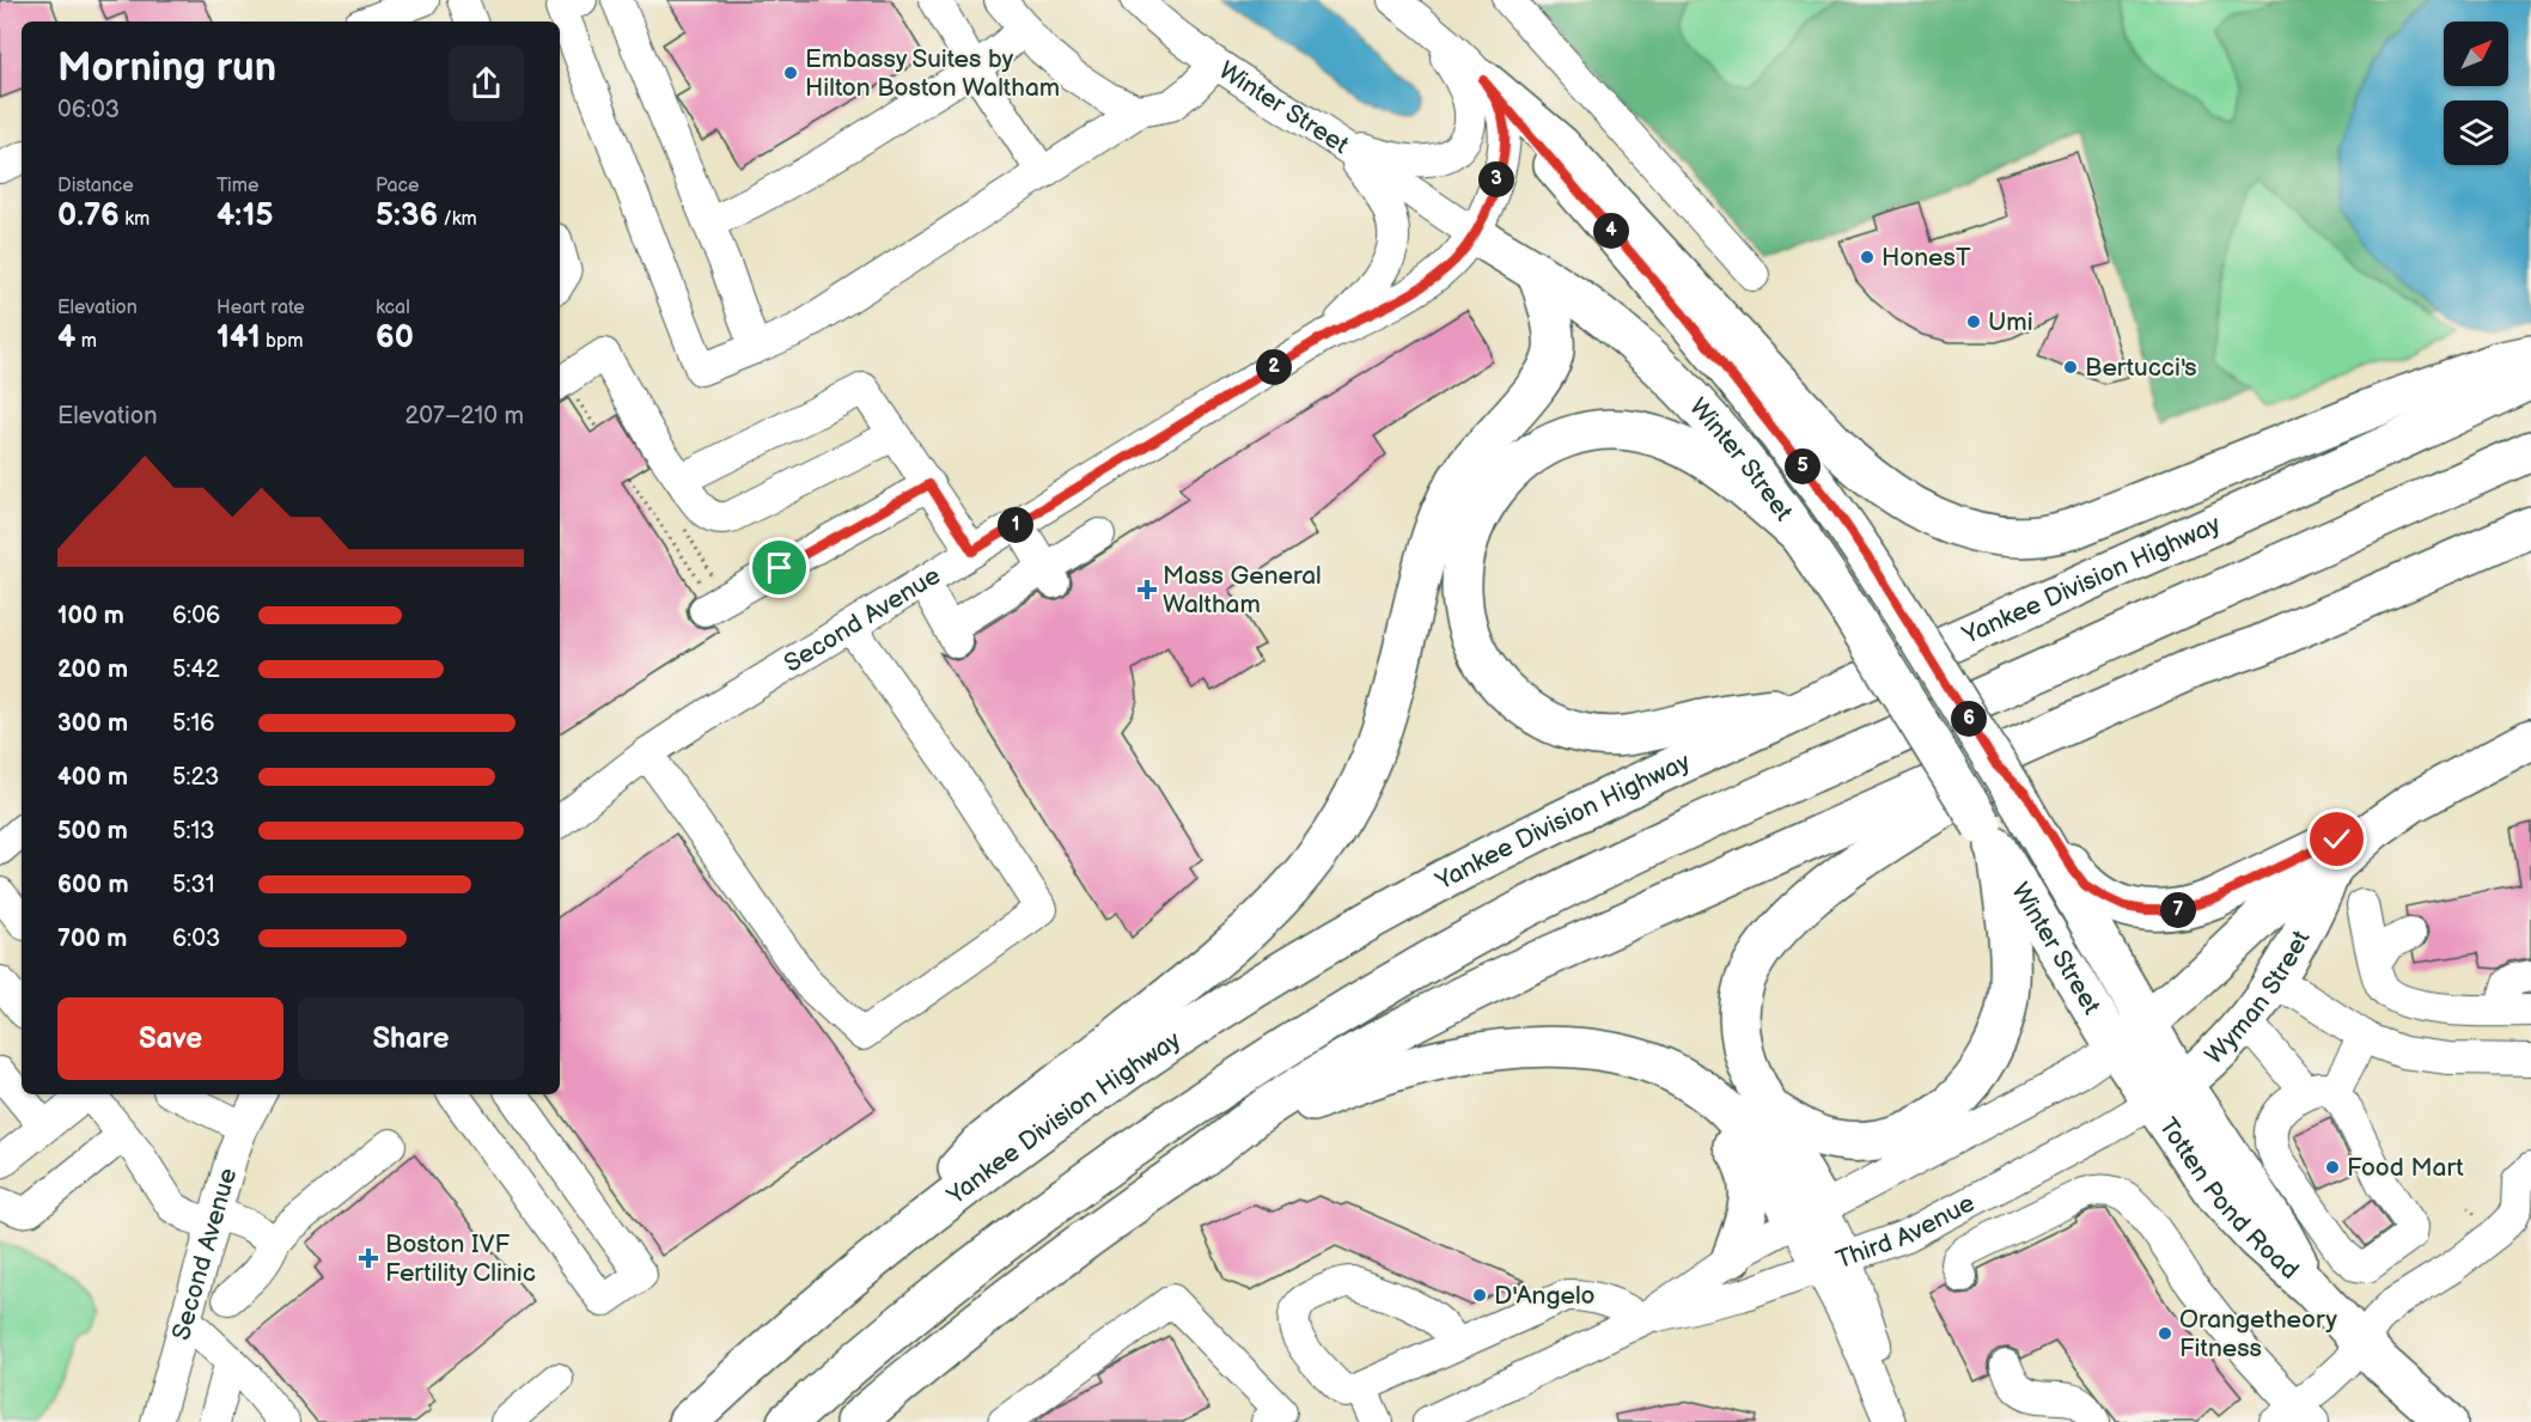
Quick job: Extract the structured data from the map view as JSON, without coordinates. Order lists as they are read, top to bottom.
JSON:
{
  "streets": {
    "main road": [
      "Winter Street",
      "Yankee Division Highway",
      "Wyman Street",
      "Totten Pond Road"
    ],
    "street": ["Second Avenue", "Third Avenue"]
  },
  "crossings": [
    ["Winter Street", "Second Avenue"],
    ["Winter Street", "Wyman Street"],
    ["Winter Street", "Totten Pond Road"],
    ["Winter Street", "Third Avenue"],
    ["Wyman Street", "Totten Pond Road"],
    ["Wyman Street", "Third Avenue"],
    ["Totten Pond Road", "Third Avenue"]
  ],
  "places": {
    "other": [
      "Embassy Suites by Hilton Boston Waltham",
      "HonesT",
      "Umi",
      "Bertucci's",
      "Food Mart",
      "D'Angelo",
      "Orangetheory Fitness"
    ],
    "health": ["Mass General Waltham", "Boston IVF Fertility Clinic"]
  },
  "north": "top right",
  "page": {
    "heading": ["Morning run", "06:03"],
    "stats": [
      ["Distance", "0.76 km"],
      ["Time", "4:15"],
      ["Pace", "5:36 /km"],
      ["Elevation", "4 m"],
      ["Heart rate", "141 bpm"],
      ["kcal", "60"]
    ],
    "pins": [
      "3",
      "4",
      "2",
      "5",
      "1",
      "6",
      "7"
    ],
    "chart": ["Elevation", "207–210 m"],
    "list": [
      {
        "name": "100 m",
        "note": "6:06"
      },
      {
        "name": "200 m",
        "note": "5:42"
      },
      {
        "name": "300 m",
        "note": "5:16"
      },
      {
        "name": "400 m",
        "note": "5:23"
      },
      {
        "name": "500 m",
        "note": "5:13"
      },
      {
        "name": "600 m",
        "note": "5:31"
      },
      {
        "name": "700 m",
        "note": "6:03"
      }
    ],
    "buttons": ["Save", "Share"]
  }
}
